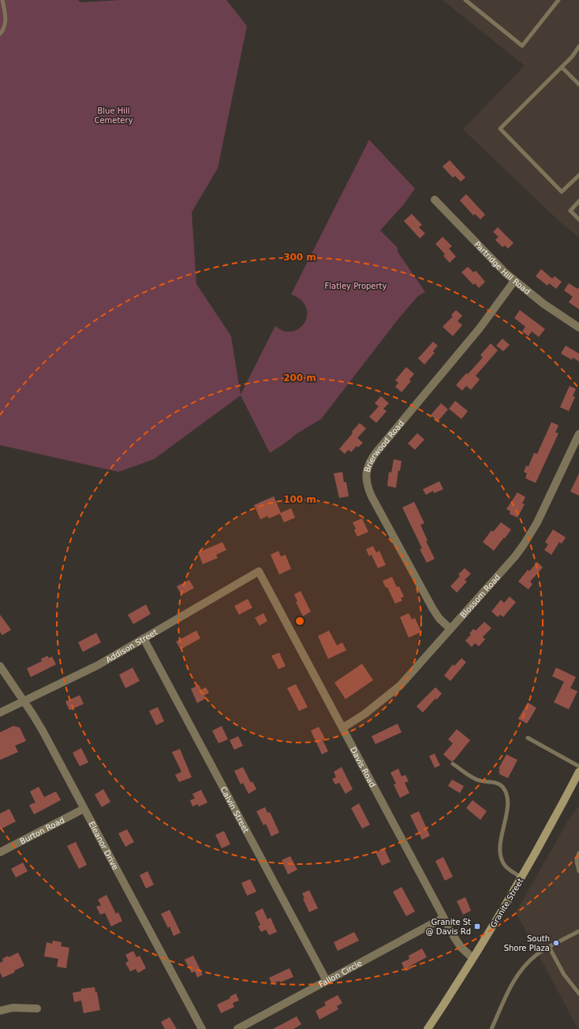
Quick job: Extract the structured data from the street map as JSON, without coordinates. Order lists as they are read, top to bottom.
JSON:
{
  "streets": {
    "main road": ["Granite Street"],
    "street": [
      "Partridge Hill Road",
      "Brierwood Road",
      "Blossom Road",
      "Addison Street",
      "Davis Road",
      "Calvin Street",
      "Burton Road",
      "Eleanor Drive",
      "Fallon Circle"
    ]
  },
  "crossings": [
    ["Partridge Hill Road", "Brierwood Road"],
    ["Brierwood Road", "Blossom Road"],
    ["Blossom Road", "Davis Road"],
    ["Addison Street", "Davis Road"],
    ["Addison Street", "Calvin Street"],
    ["Addison Street", "Eleanor Drive"],
    ["Davis Road", "Granite Street"],
    ["Davis Road", "Fallon Circle"],
    ["Calvin Street", "Fallon Circle"],
    ["Burton Road", "Eleanor Drive"]
  ],
  "parks": ["Blue Hill Cemetery", "Flatley Property"],
  "places": {
    "transit": ["Granite St @ Davis Rd"],
    "other": ["South Shore Plaza"]
  },
  "rings": ["300 m", "200 m", "100 m"]
}
